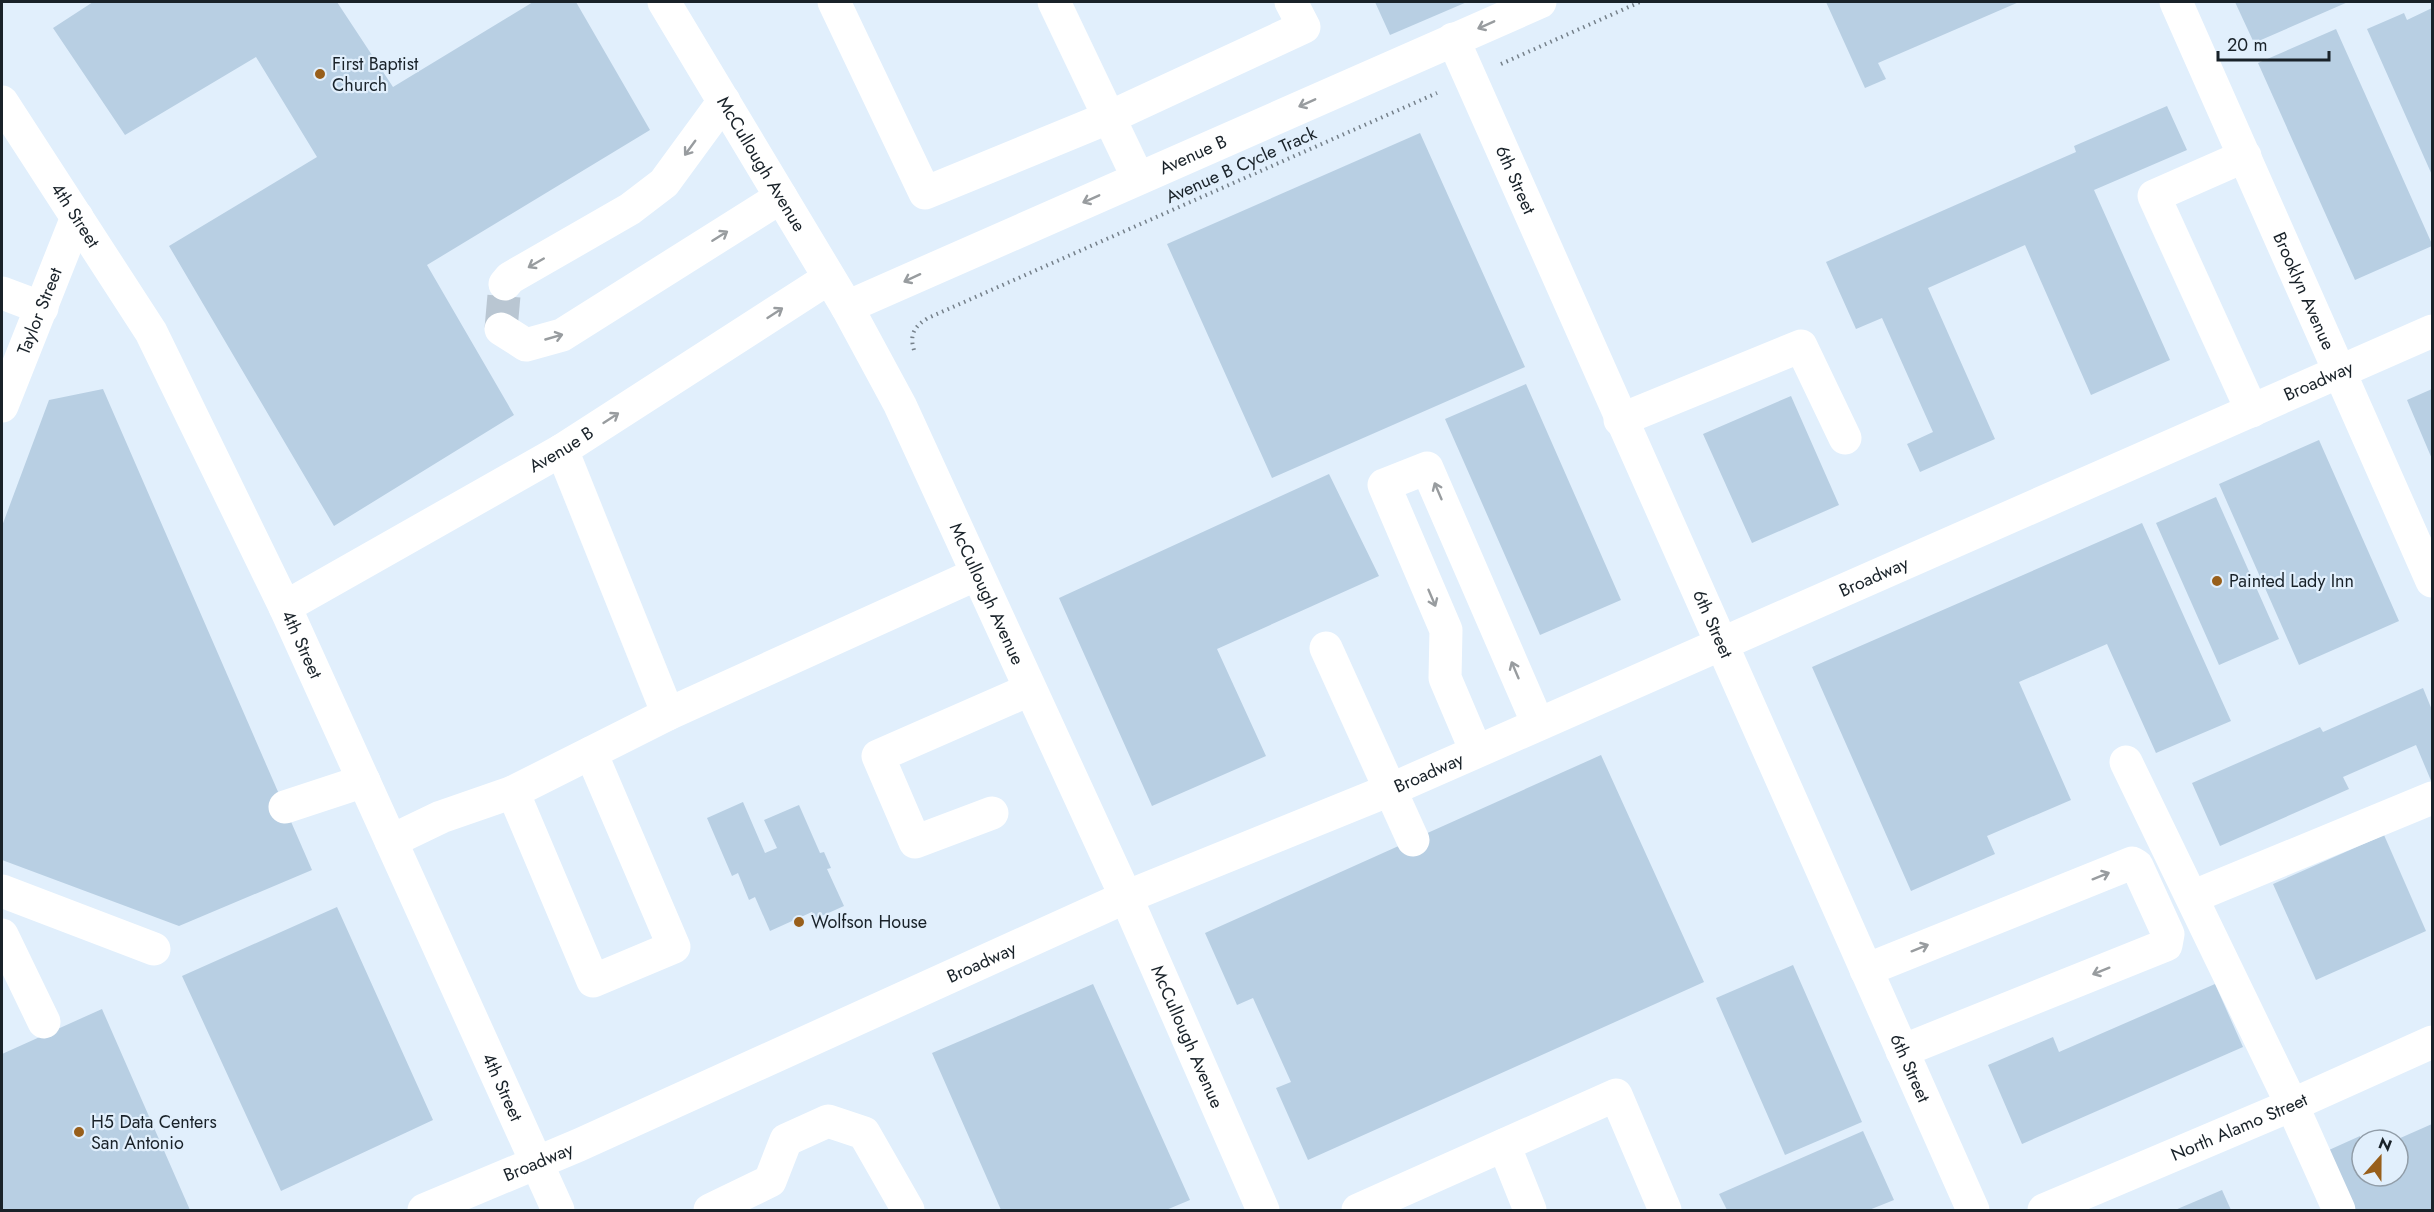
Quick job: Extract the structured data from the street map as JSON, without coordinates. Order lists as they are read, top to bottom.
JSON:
{
  "streets": {
    "street": [
      "Avenue B",
      "McCullough Avenue",
      "6th Street",
      "4th Street",
      "Brooklyn Avenue",
      "Taylor Street",
      "Broadway",
      "North Alamo Street"
    ],
    "path": ["Avenue B Cycle Track"]
  },
  "crossings": [
    ["Avenue B", "McCullough Avenue"],
    ["Avenue B", "6th Street"],
    ["Avenue B", "4th Street"],
    ["McCullough Avenue", "Broadway"],
    ["Avenue B Cycle Track", "6th Street"],
    ["6th Street", "Broadway"],
    ["4th Street", "Taylor Street"],
    ["4th Street", "Broadway"],
    ["Brooklyn Avenue", "Broadway"]
  ],
  "places": [
    "First Baptist Church",
    "Painted Lady Inn",
    "Wolfson House",
    "H5 Data Centers San Antonio"
  ],
  "scale_bar": "20 m",
  "north": "top"
}
